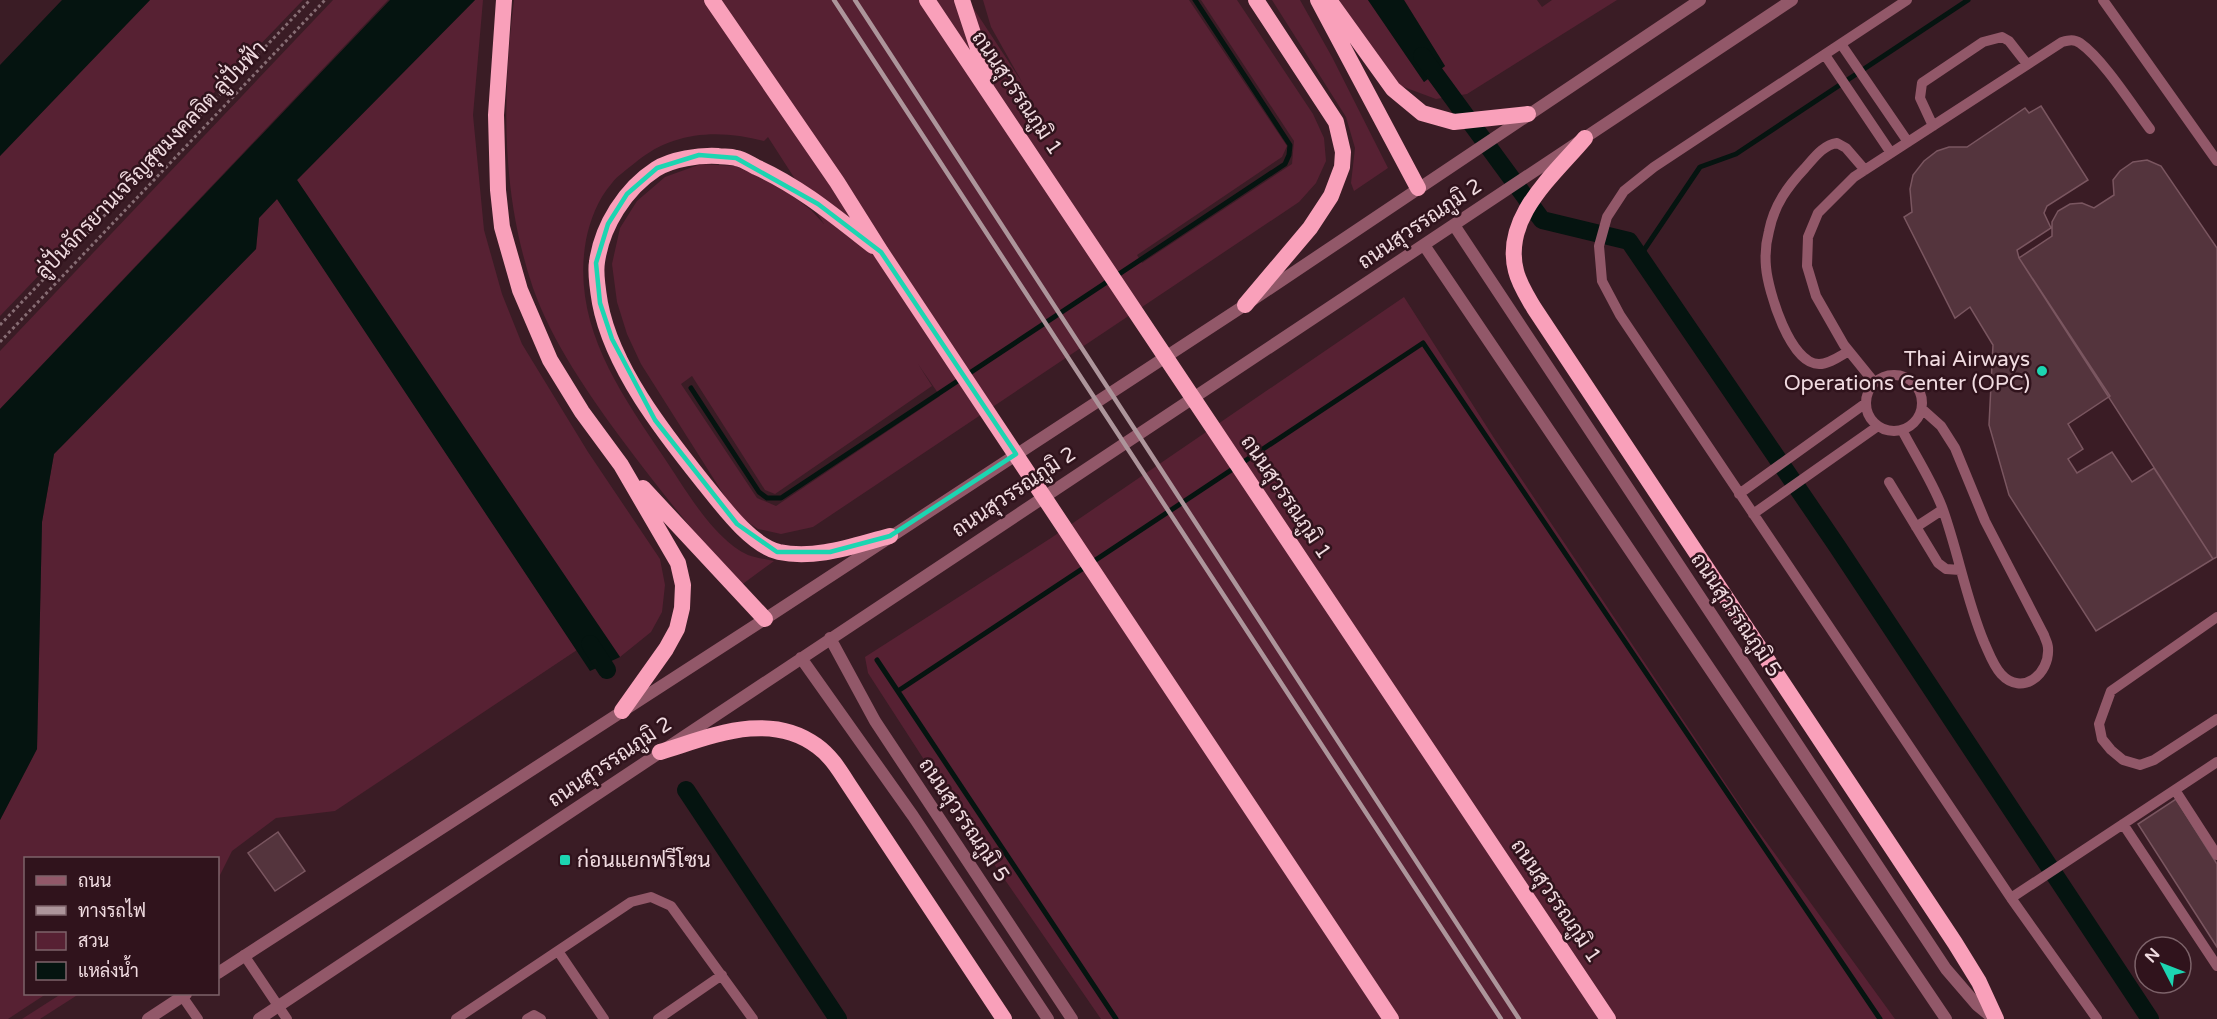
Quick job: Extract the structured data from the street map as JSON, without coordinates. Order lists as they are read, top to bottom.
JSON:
{
  "streets": {
    "highway": ["ถนนสุวรรณภูมิ 1"],
    "street": ["ถนนสุวรรณภูมิ 2", "ถนนสุวรรณภูมิ 5"],
    "path": ["ลู่ปั่นจักรยานเจริญสุขมงคลจิต ลู่ปั่นฟ้า"]
  },
  "crossings": [
    ["ถนนสุวรรณภูมิ 2", "ถนนสุวรรณภูมิ 5"]
  ],
  "places": {
    "other": ["Thai Airways Operations Center (OPC)"],
    "transit": ["ก่อนแยกฟรีโซน"]
  },
  "legend": [
    "ถนน",
    "ทางรถไฟ",
    "สวน",
    "แหล่งน้ำ"
  ],
  "north": "top left"
}
